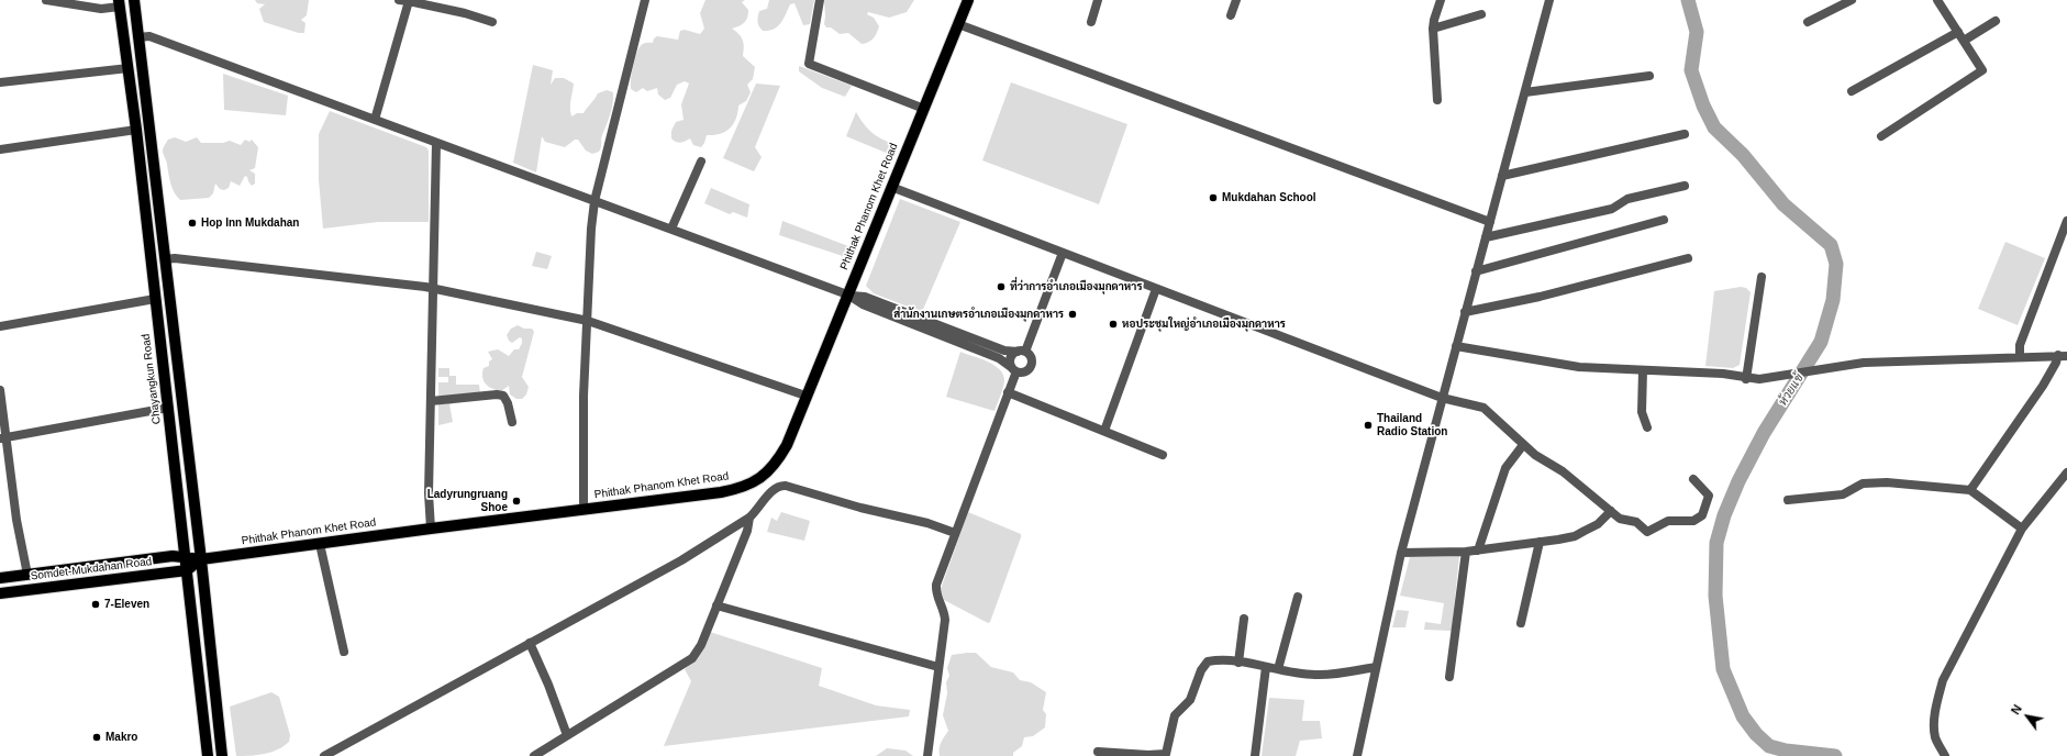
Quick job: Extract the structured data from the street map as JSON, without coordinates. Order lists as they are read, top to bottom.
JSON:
{
  "streets": {
    "main road": ["Phithak Phanom Khet Road", "Chayangkun Road", "Somdet-Mukdahan Road"]
  },
  "crossings": [
    ["Phithak Phanom Khet Road", "Somdet-Mukdahan Road"],
    ["Chayangkun Road", "Somdet-Mukdahan Road"]
  ],
  "water": ["ห้วยแข้"],
  "places": [
    "Mukdahan School",
    "Hop Inn Mukdahan",
    "ที่ว่าการอำเภอเมืองมุกดาหาร",
    "สำนักงานเกษตรอำเภอเมืองมุกดาหาร",
    "หอประชุมใหญ่อำเภอเมืองมุกดาหาร",
    "Thailand Radio Station",
    "Ladyrungruang Shoe",
    "7-Eleven",
    "Makro"
  ],
  "north": "top left"
}
